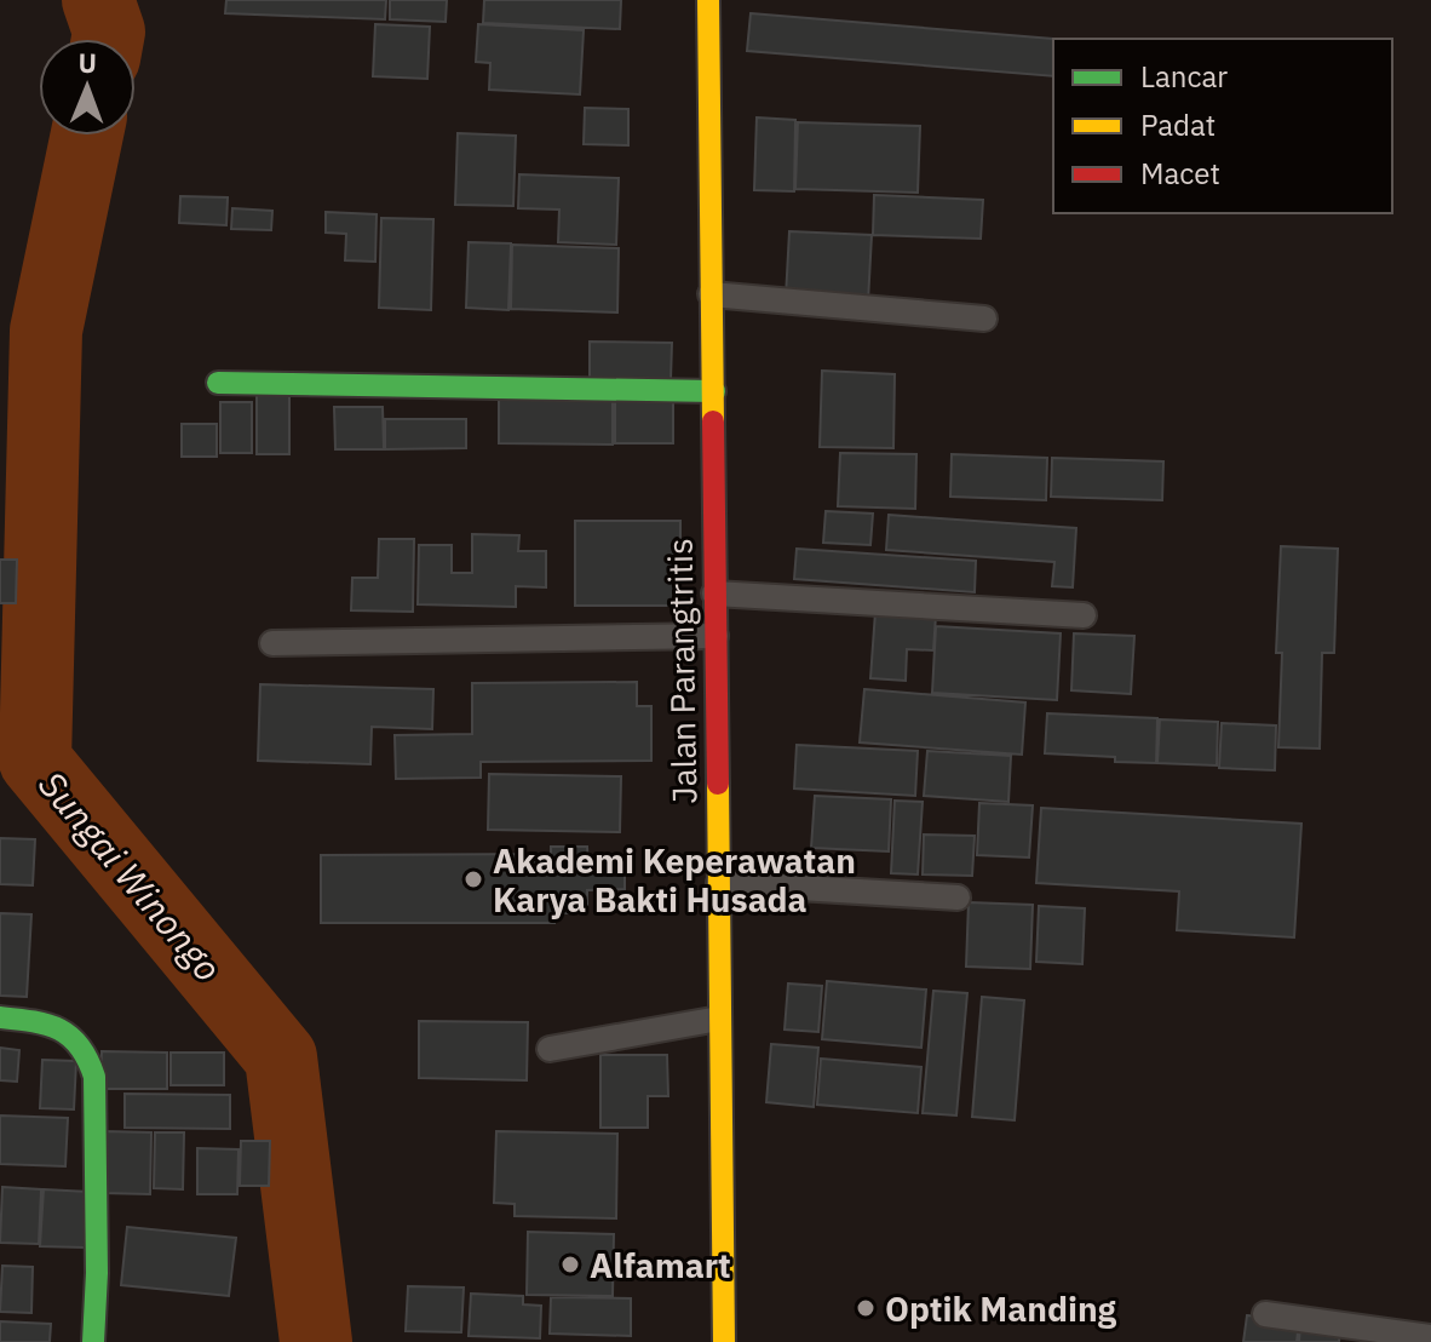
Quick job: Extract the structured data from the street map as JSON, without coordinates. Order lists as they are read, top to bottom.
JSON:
{
  "streets": {
    "main road": ["Jalan Parangtritis"]
  },
  "water": ["Sungai Winongo"],
  "places": ["Akademi Keperawatan Karya Bakti Husada", "Alfamart", "Optik Manding"],
  "legend": ["Lancar", "Padat", "Macet"],
  "north": "top"
}
